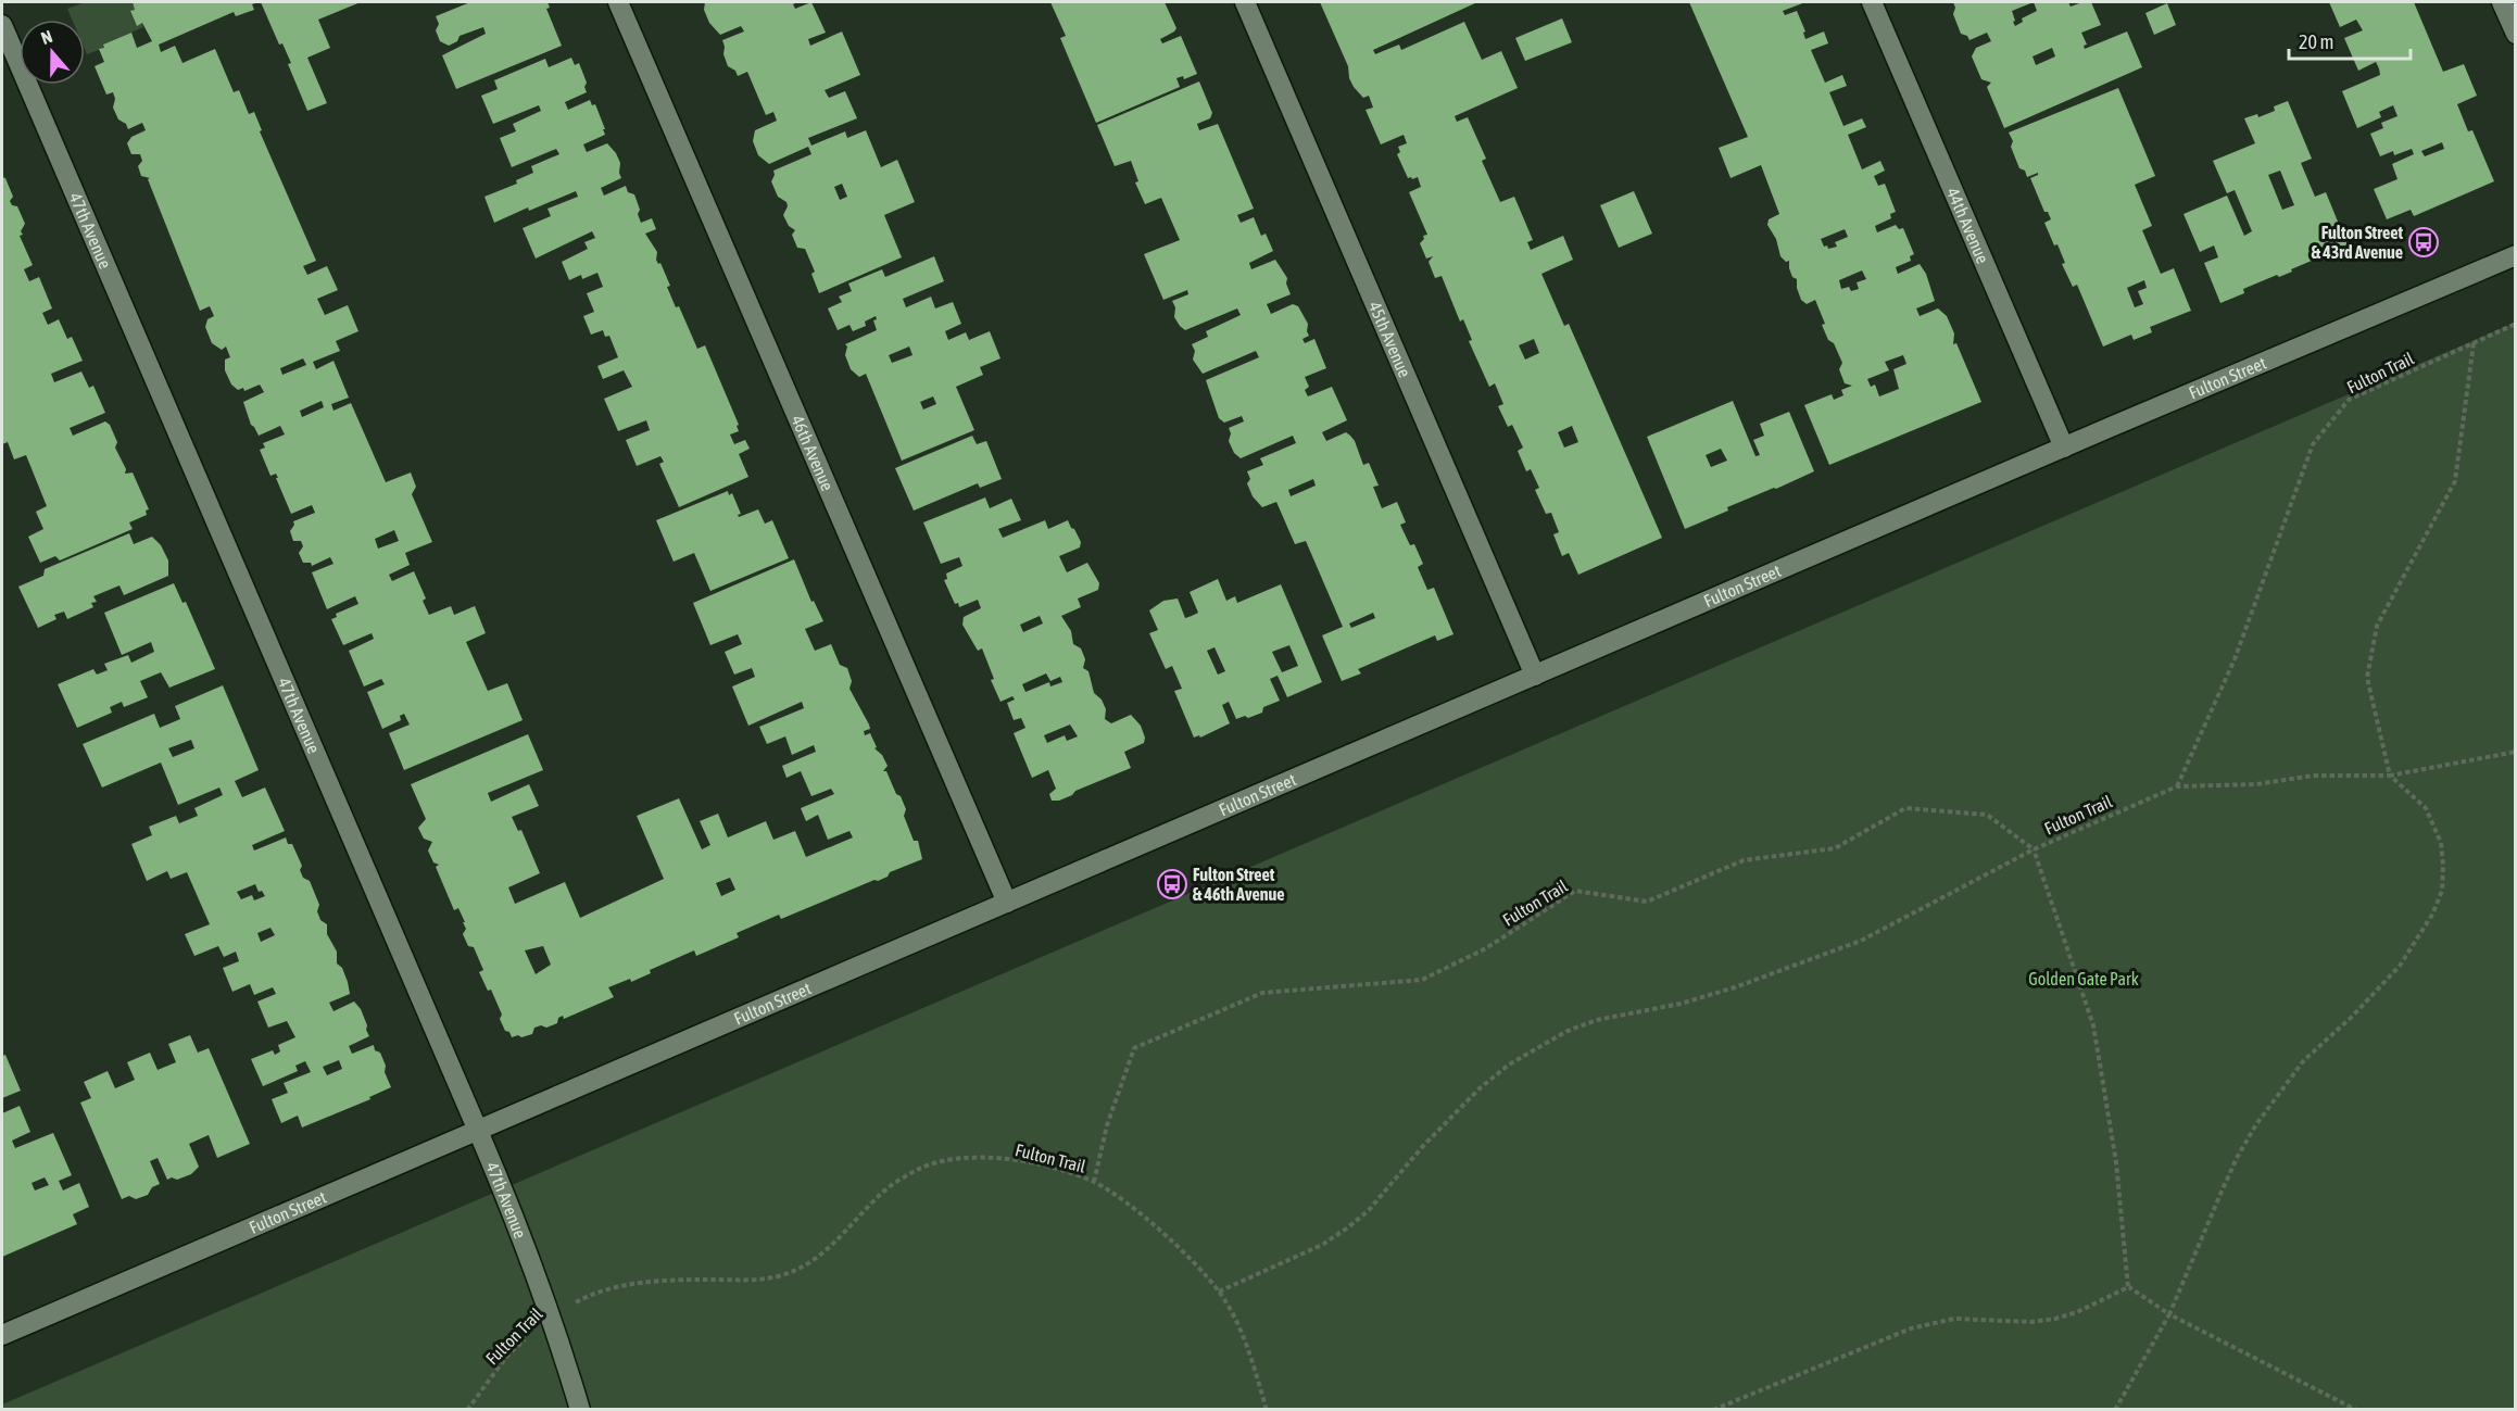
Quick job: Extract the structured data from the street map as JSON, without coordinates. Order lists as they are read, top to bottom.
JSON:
{
  "streets": {
    "street": [
      "44th Avenue",
      "47th Avenue",
      "45th Avenue",
      "Fulton Street",
      "46th Avenue"
    ],
    "path": ["Fulton Trail"]
  },
  "crossings": [
    ["44th Avenue", "Fulton Street"],
    ["47th Avenue", "Fulton Trail"],
    ["47th Avenue", "Fulton Street"],
    ["45th Avenue", "Fulton Street"],
    ["Fulton Street", "46th Avenue"]
  ],
  "parks": ["Golden Gate Park"],
  "places": {
    "bus stop": ["Fulton Street & 43rd Avenue", "Fulton Street & 46th Avenue"]
  },
  "scale_bar": "20 m",
  "north": "top"
}
